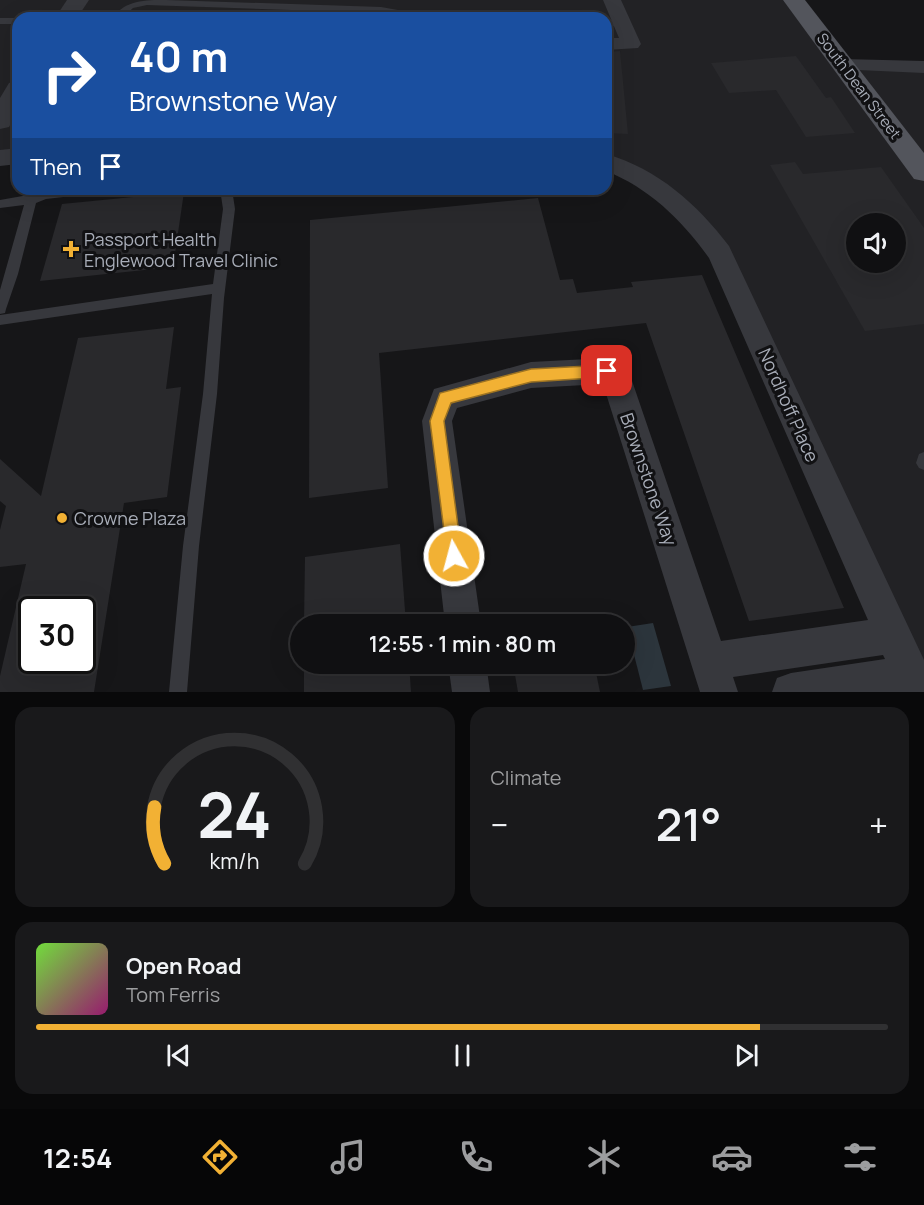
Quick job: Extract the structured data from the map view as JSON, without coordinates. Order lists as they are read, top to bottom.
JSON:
{
  "streets": {
    "main road": ["South Dean Street"],
    "street": ["Nordhoff Place", "Brownstone Way"]
  },
  "places": {
    "health": ["Passport Health Englewood Travel Clinic"],
    "other": ["Crowne Plaza"]
  },
  "page": {
    "turn": ["40 m", "Brownstone Way"],
    "then": "Then",
    "limit": "30",
    "trip": "12:55 · 1 min · 80 m",
    "tile": "Climate",
    "heat": ["−", "21°", "+"],
    "song": ["Open Road", "Tom Ferris"],
    "tabs": "12:54",
    "gauge": ["24", "km/h"]
  }
}
